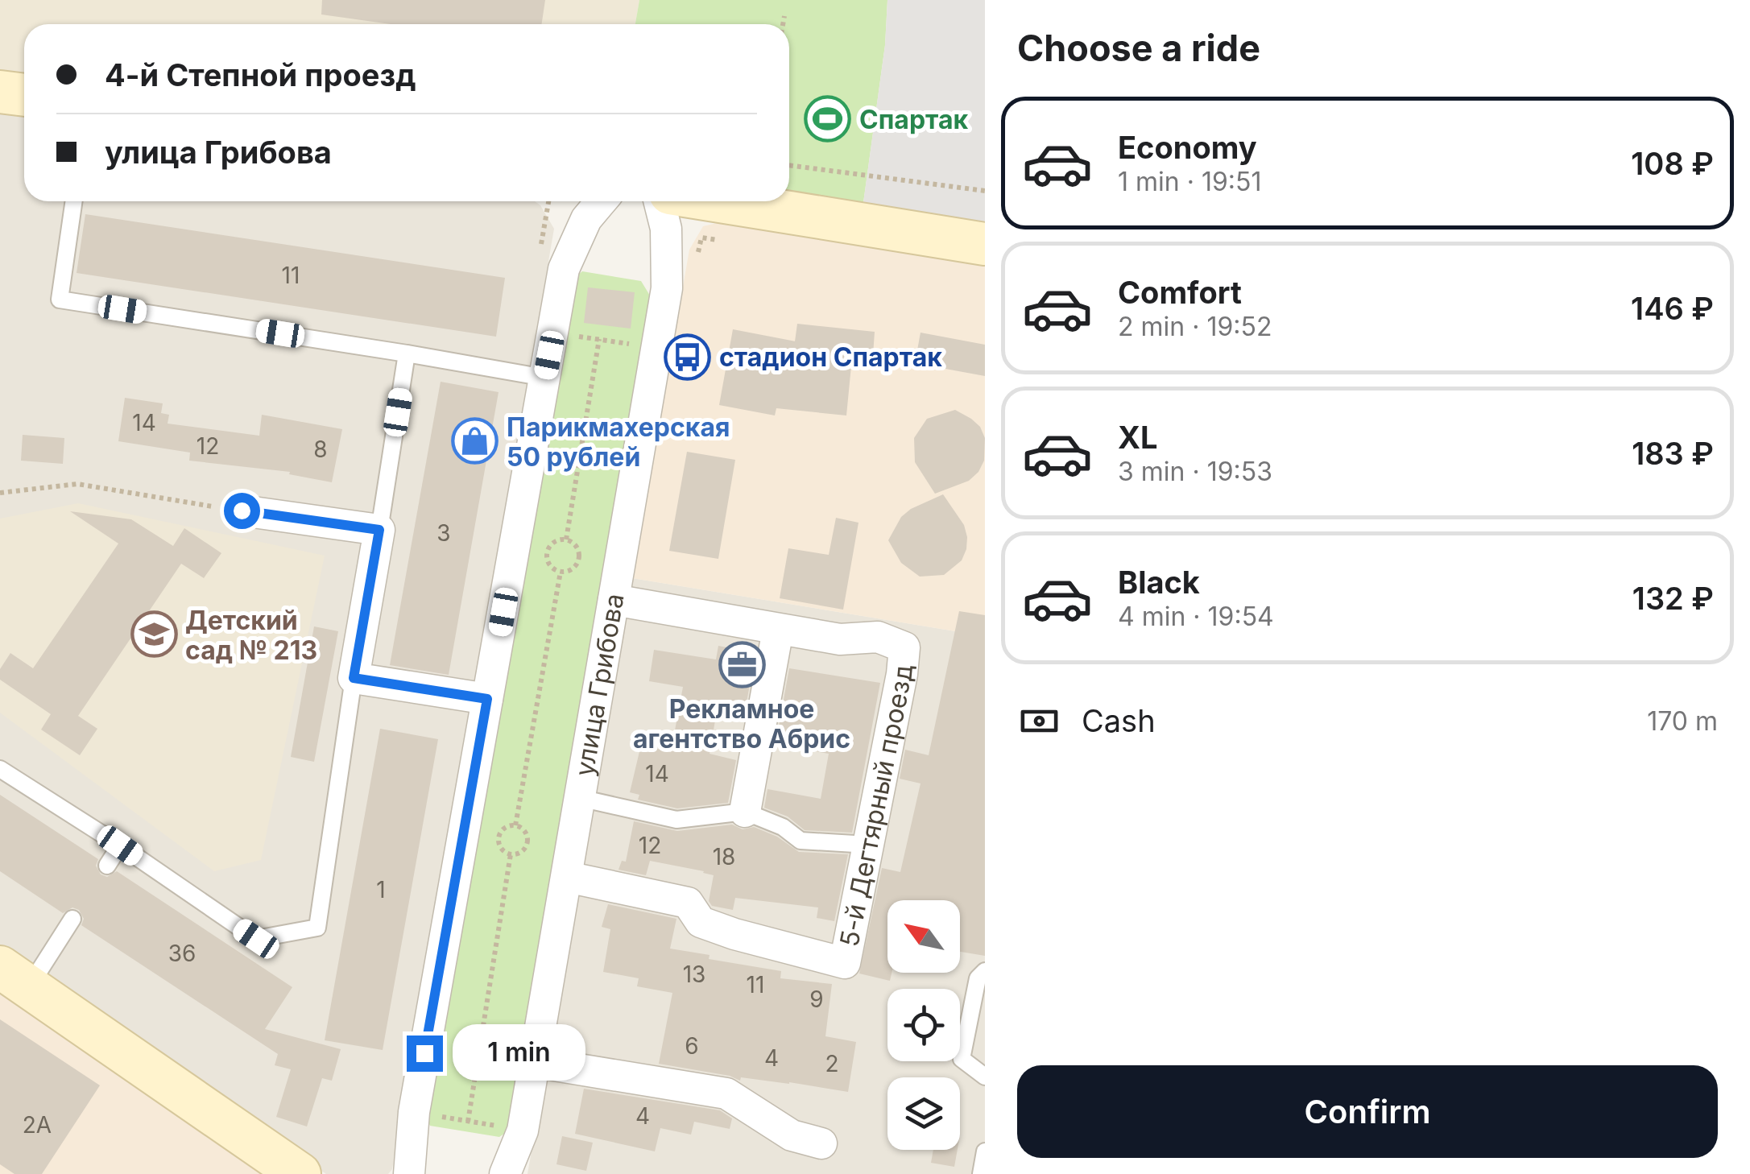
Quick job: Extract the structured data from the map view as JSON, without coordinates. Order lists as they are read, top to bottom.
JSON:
{
  "streets": {
    "street": ["улица Грибова", "5-й Дегтярный проезд"]
  },
  "crossings": [
    ["улица Грибова", "5-й Дегтярный проезд"]
  ],
  "places": {
    "sports": ["Спартак"],
    "bus stop": ["стадион Спартак"],
    "shop": ["Парикмахерская 50 рублей"],
    "school or university": ["Детский сад № 213"],
    "office": ["Рекламное агентство Абрис"]
  },
  "house_numbers": [
    "11",
    "14",
    "12",
    "8",
    "3",
    "14",
    "12",
    "18",
    "1",
    "36",
    "13",
    "11",
    "9",
    "6",
    "4",
    "2",
    "4",
    "2А"
  ],
  "north": "top left",
  "page": {
    "heading": "Choose a ride",
    "banner": ["4-й Степной проезд", "улица Грибова"],
    "list": [
      {
        "name": "Economy",
        "note": "1 min · 19:51",
        "value": "108 ₽"
      },
      {
        "name": "Comfort",
        "note": "2 min · 19:52",
        "value": "146 ₽"
      },
      {
        "name": "XL",
        "note": "3 min · 19:53",
        "value": "183 ₽"
      },
      {
        "name": "Black",
        "note": "4 min · 19:54",
        "value": "132 ₽"
      }
    ],
    "pay": ["Cash", "170 m"],
    "bubble": "1 min",
    "buttons": "Confirm"
  }
}
